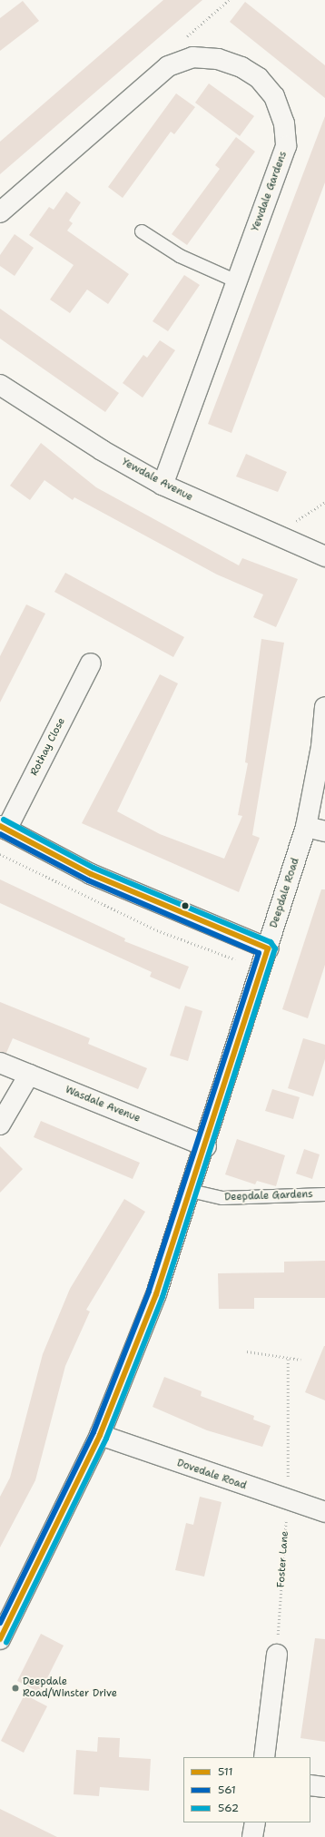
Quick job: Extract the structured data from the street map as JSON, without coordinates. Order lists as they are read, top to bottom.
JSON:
{
  "streets": {
    "street": [
      "Yewdale Gardens",
      "Yewdale Avenue",
      "Rothay Close",
      "Deepdale Road",
      "Wasdale Avenue",
      "Dovedale Road"
    ],
    "lane": ["Deepdale Gardens"],
    "path": ["Foster Lane"]
  },
  "crossings": [
    ["Yewdale Gardens", "Yewdale Avenue"],
    ["Deepdale Road", "Wasdale Avenue"],
    ["Deepdale Road", "Deepdale Gardens"],
    ["Deepdale Road", "Dovedale Road"],
    ["Dovedale Road", "Foster Lane"]
  ],
  "places": ["Deepdale Road/Winster Drive"],
  "lines": ["transit line 562", "transit line 511", "transit line 561"],
  "legend": ["511", "561", "562"]
}
